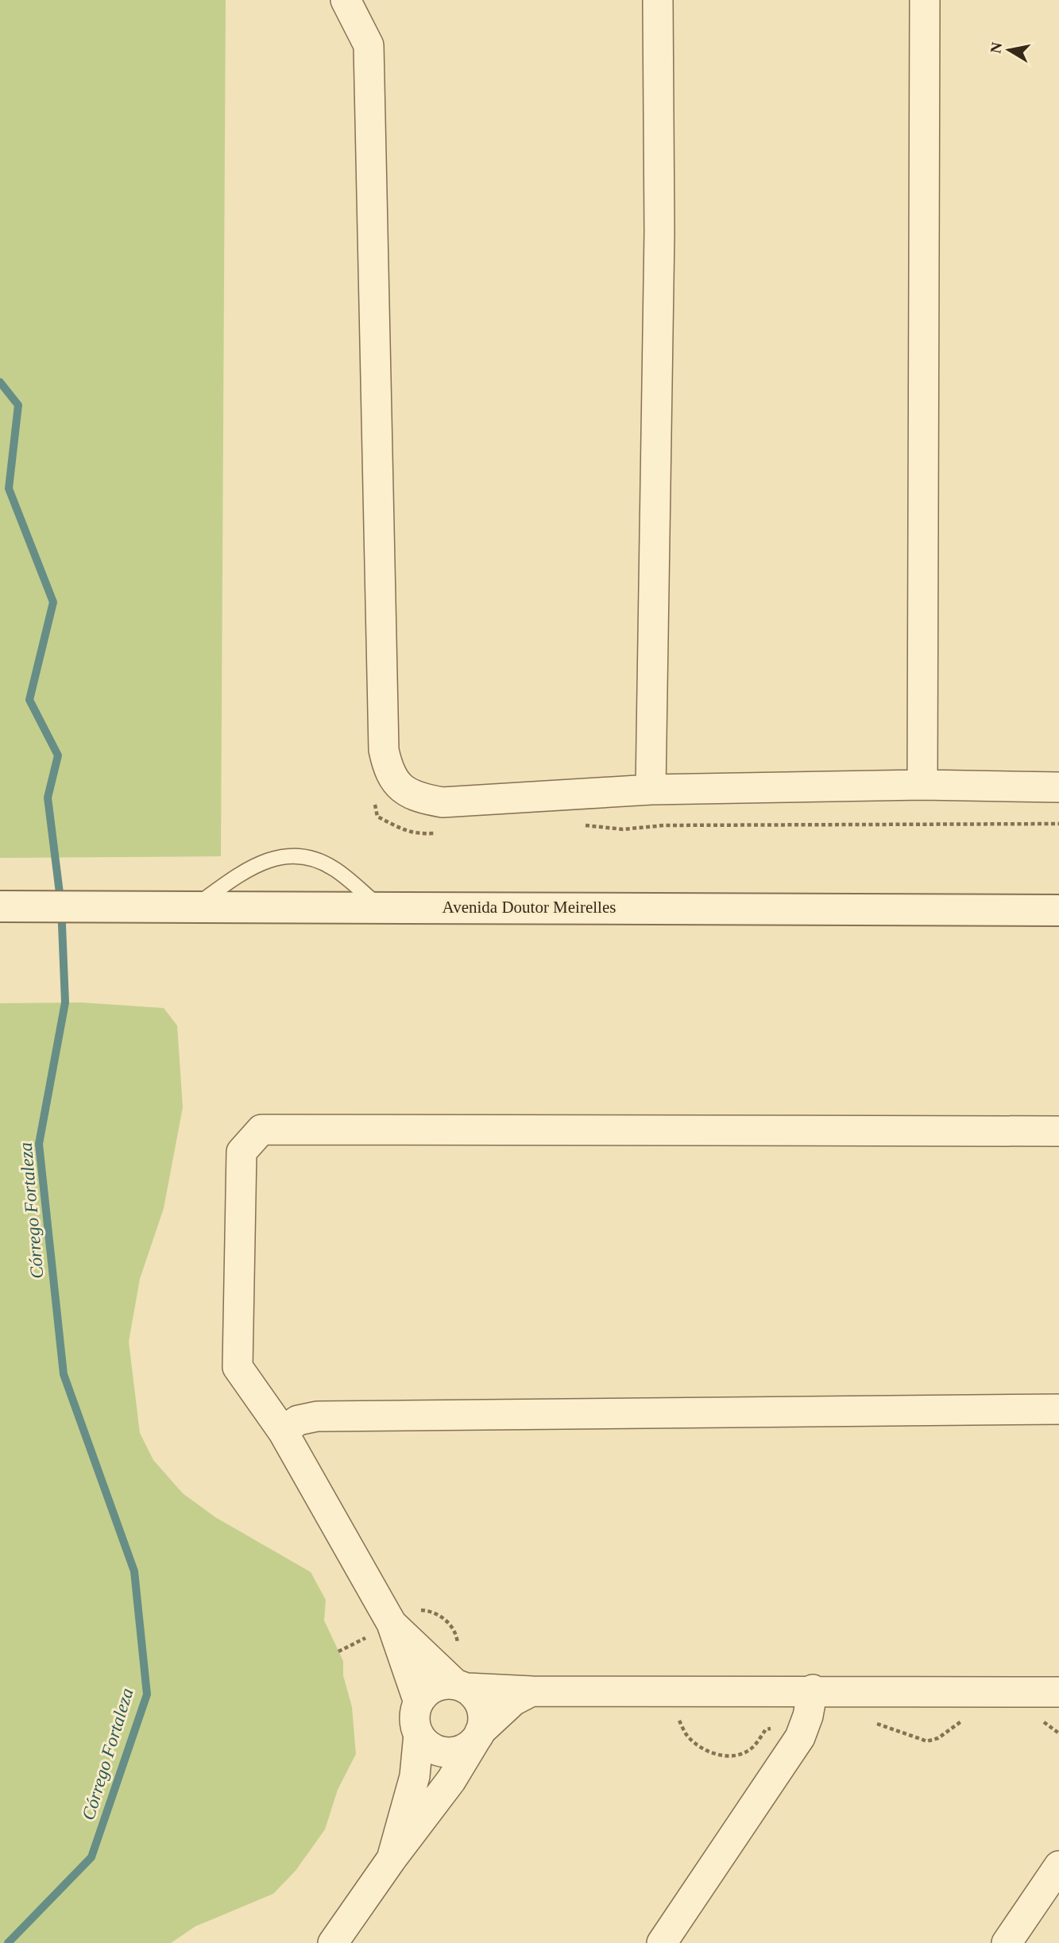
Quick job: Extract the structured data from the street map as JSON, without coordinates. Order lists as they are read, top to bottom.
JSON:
{
  "streets": {
    "street": ["Avenida Doutor Meirelles"]
  },
  "water": ["Córrego Fortaleza"],
  "north": "left"
}
